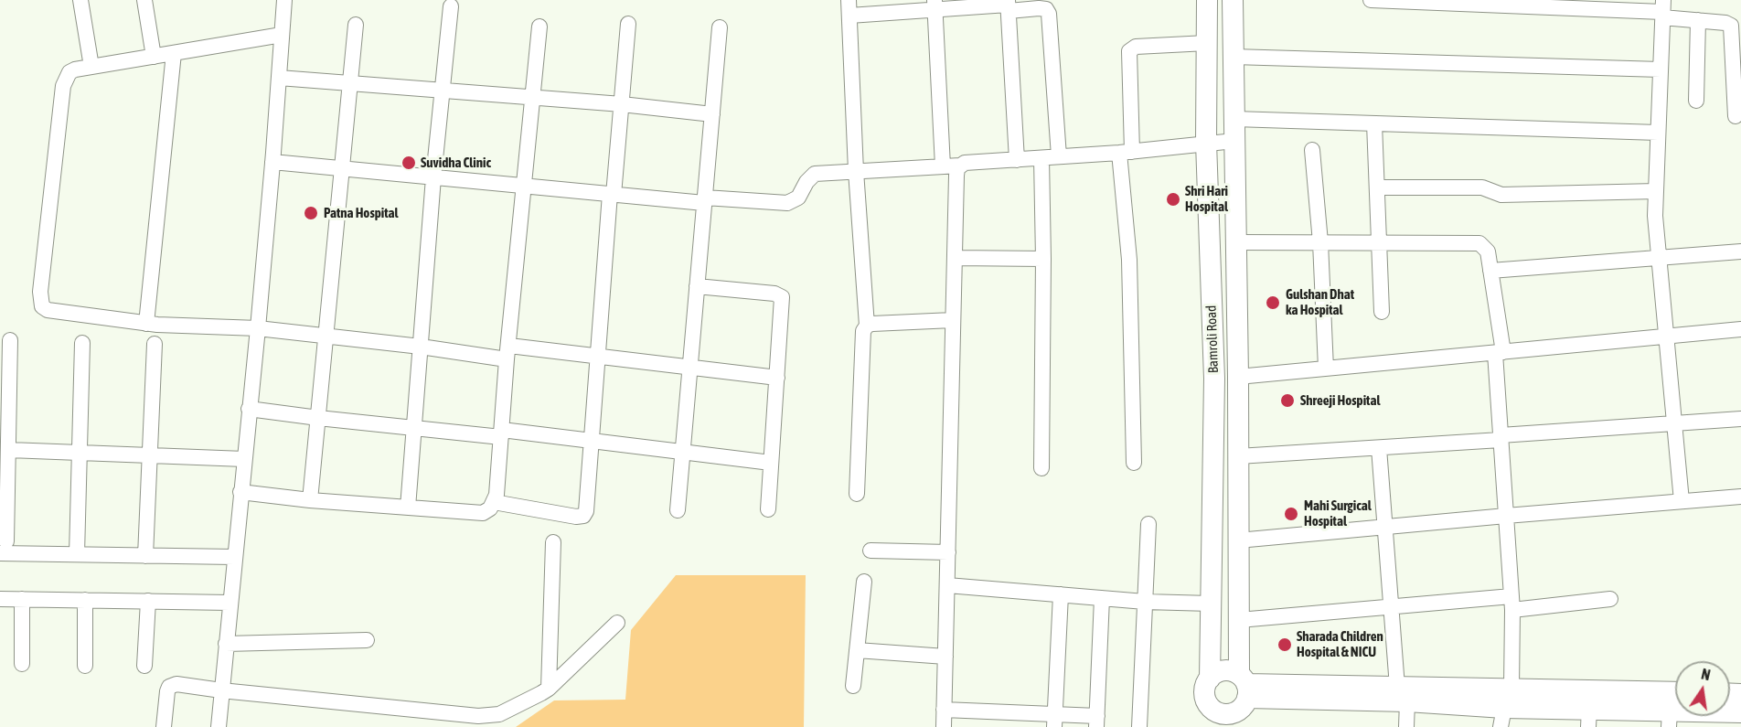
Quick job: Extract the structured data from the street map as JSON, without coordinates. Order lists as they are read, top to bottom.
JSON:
{
  "streets": {
    "street": ["Bamroli Road"]
  },
  "places": [
    "Suvidha Clinic",
    "Shri Hari Hospital",
    "Patna Hospital",
    "Gulshan Dhat ka Hospital",
    "Shreeji Hospital",
    "Mahi Surgical Hospital",
    "Sharada Children Hospital & NICU"
  ],
  "north": "top"
}
